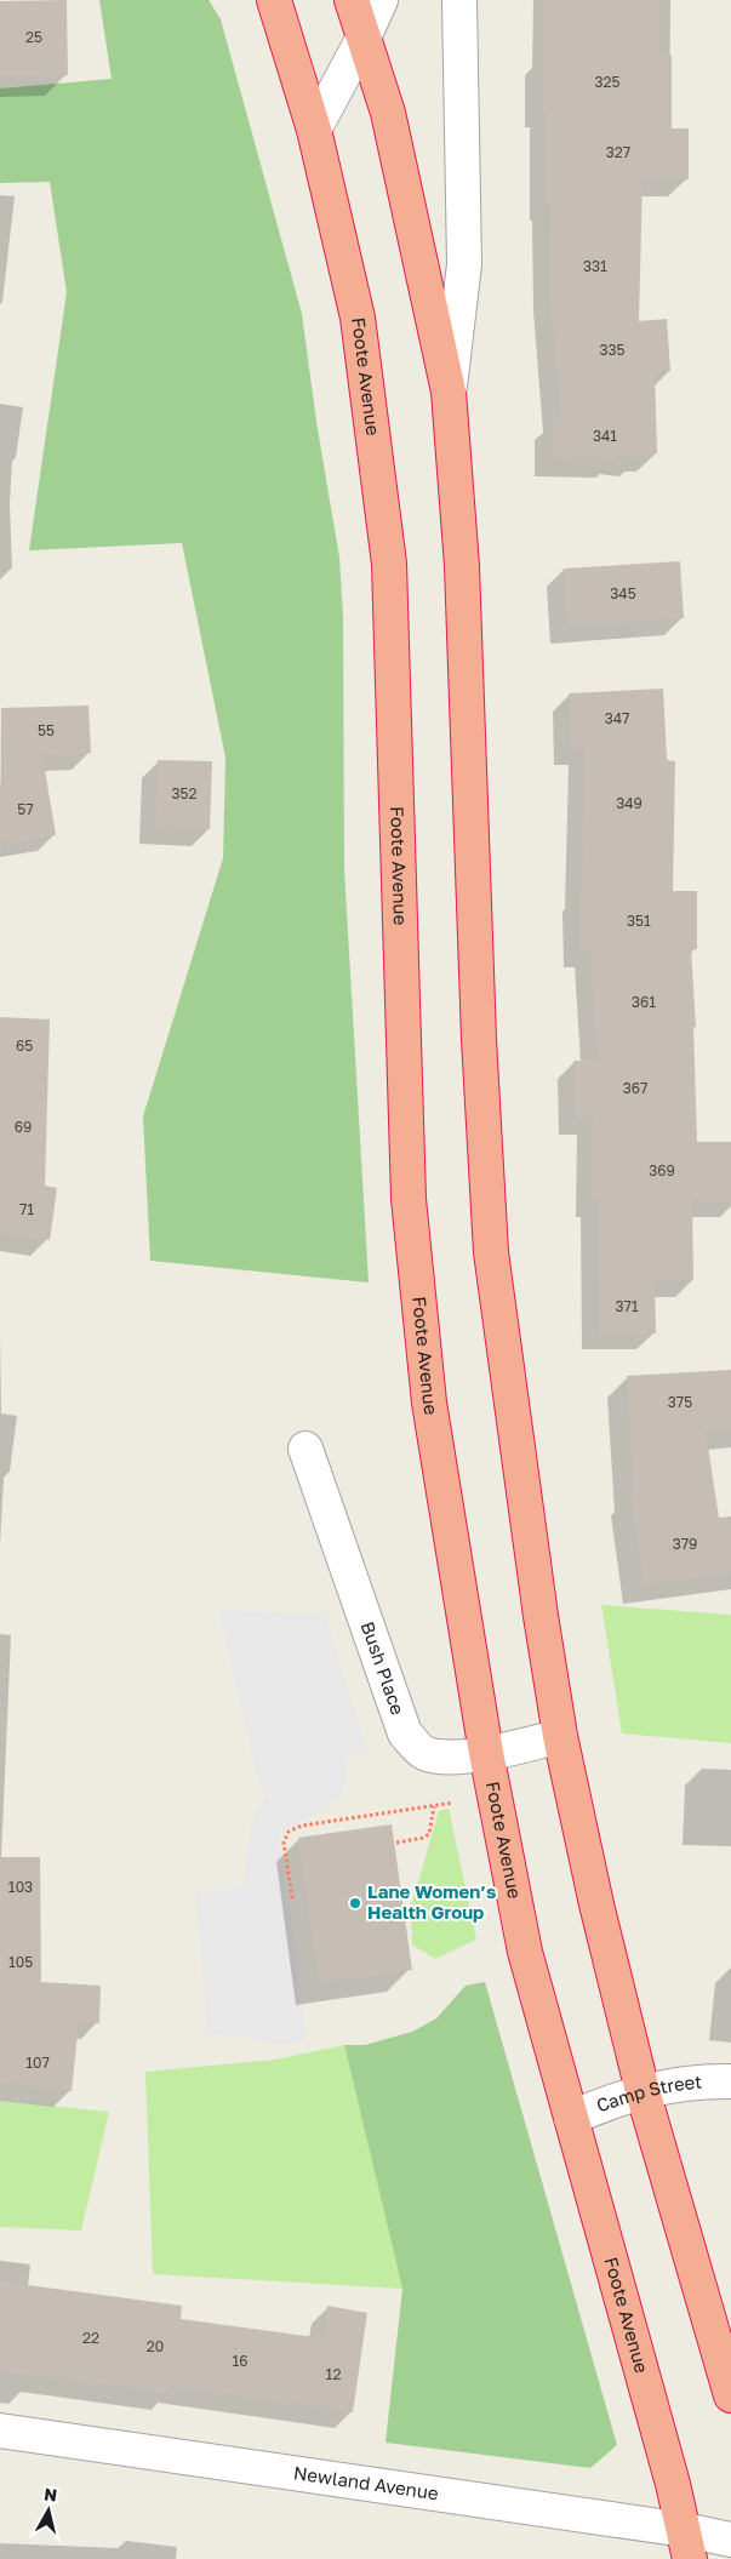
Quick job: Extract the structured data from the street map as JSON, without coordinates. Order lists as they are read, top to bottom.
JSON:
{
  "streets": {
    "highway": ["Foote Avenue"],
    "street": ["Bush Place", "Camp Street", "Newland Avenue"]
  },
  "crossings": [
    ["Foote Avenue", "Bush Place"],
    ["Foote Avenue", "Camp Street"],
    ["Foote Avenue", "Newland Avenue"]
  ],
  "places": ["Lane Women’s Health Group"],
  "house_numbers": [
    "25",
    "325",
    "327",
    "331",
    "335",
    "341",
    "345",
    "347",
    "55",
    "352",
    "349",
    "57",
    "351",
    "361",
    "65",
    "367",
    "69",
    "369",
    "71",
    "371",
    "375",
    "379",
    "103",
    "105",
    "107",
    "22",
    "20",
    "16",
    "12"
  ],
  "north": "top"
}
